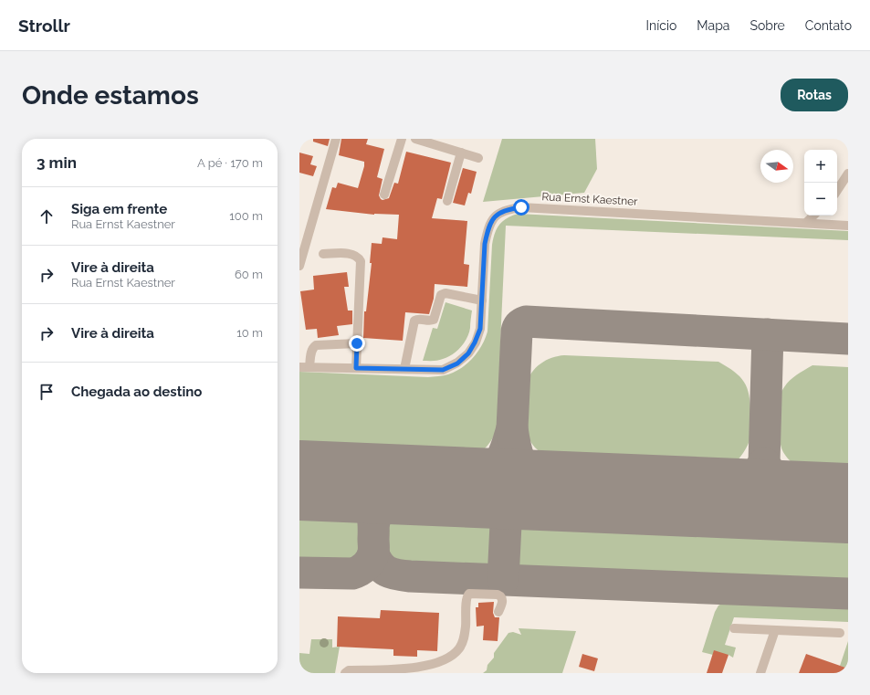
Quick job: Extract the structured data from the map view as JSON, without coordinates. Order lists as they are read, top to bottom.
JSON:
{
  "streets": {
    "street": ["Rua Ernst Kaestner"]
  },
  "north": "right",
  "page": {
    "header": "Strollr",
    "nav": [
      "Início",
      "Mapa",
      "Sobre",
      "Contato"
    ],
    "buttons": "Rotas",
    "title": "Onde estamos",
    "heading": ["3 min", "A pé · 170 m"],
    "map_buttons": ["+", "−"],
    "list": [
      ["Siga em frente", "Rua Ernst Kaestner", "100 m"],
      ["Vire à direita", "Rua Ernst Kaestner", "60 m"],
      ["Vire à direita", "10 m"],
      "Chegada ao destino"
    ]
  }
}
